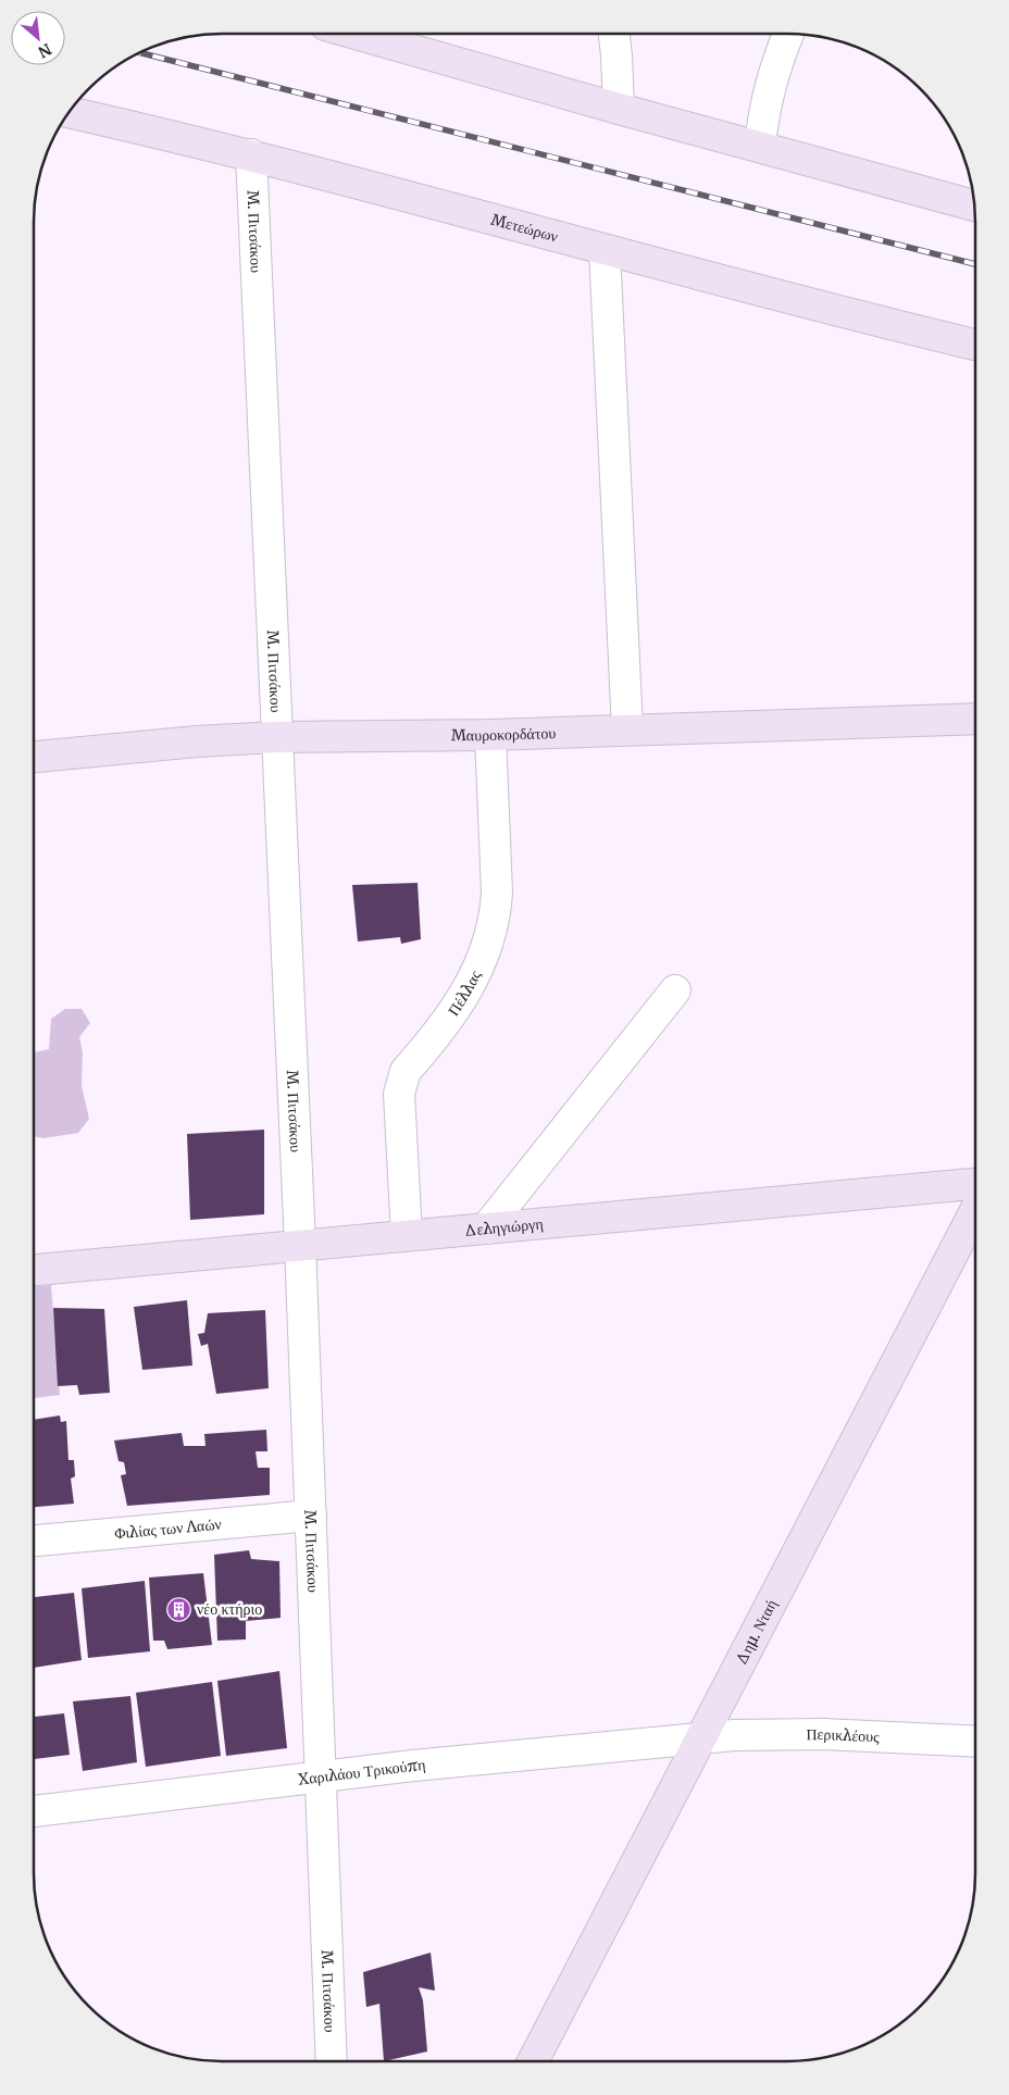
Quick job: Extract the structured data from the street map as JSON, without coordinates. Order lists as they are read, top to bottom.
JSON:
{
  "streets": {
    "street": [
      "Μετεώρων",
      "Μ. Πιτσάκου",
      "Μαυροκορδάτου",
      "Πέλλας",
      "Δεληγιώργη",
      "Φιλίας των Λαών",
      "Δημ. Νταή",
      "Περικλέους",
      "Χαριλάου Τρικούπη"
    ]
  },
  "crossings": [
    ["Μετεώρων", "Μ. Πιτσάκου"],
    ["Μ. Πιτσάκου", "Μαυροκορδάτου"],
    ["Μ. Πιτσάκου", "Δεληγιώργη"],
    ["Μ. Πιτσάκου", "Φιλίας των Λαών"],
    ["Μ. Πιτσάκου", "Χαριλάου Τρικούπη"],
    ["Μαυροκορδάτου", "Πέλλας"],
    ["Πέλλας", "Δεληγιώργη"],
    ["Δημ. Νταή", "Περικλέους"],
    ["Δημ. Νταή", "Χαριλάου Τρικούπη"],
    ["Περικλέους", "Χαριλάου Τρικούπη"]
  ],
  "places": {
    "building": ["νέο κτήριο"]
  },
  "north": "bottom right"
}
